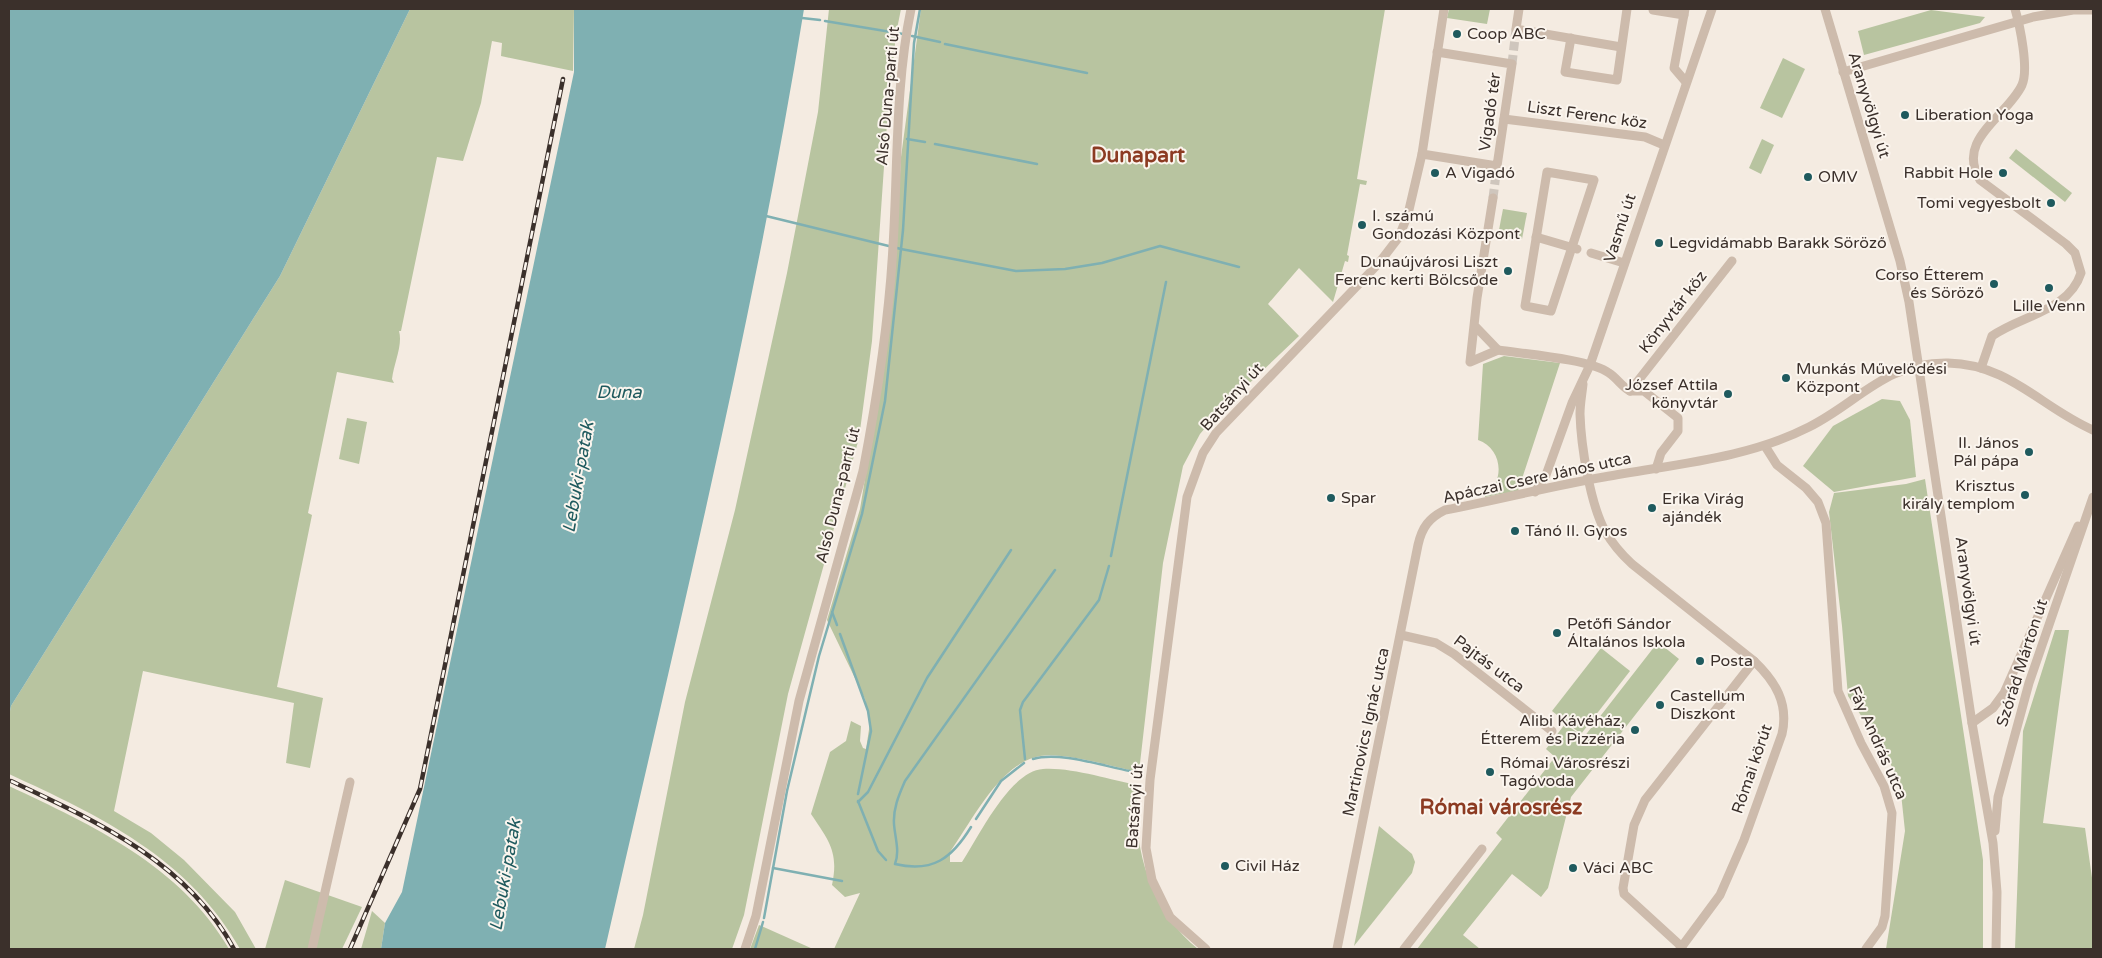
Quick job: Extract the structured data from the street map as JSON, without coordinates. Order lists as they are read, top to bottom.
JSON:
{
  "streets": {
    "street": [
      "Alsó Duna-parti út",
      "Aranyvölgyi út",
      "Vigadó tér",
      "Liszt Ferenc köz",
      "Vasmű út",
      "Könyvtár köz",
      "Batsányi út",
      "Apáczai Csere János utca",
      "Szórád Márton út",
      "Pajtás utca",
      "Martinovics Ignác utca",
      "Fáy András utca",
      "Római körút"
    ]
  },
  "crossings": [
    ["Aranyvölgyi út", "Apáczai Csere János utca"],
    ["Aranyvölgyi út", "Szórád Márton út"],
    ["Vigadó tér", "Liszt Ferenc köz"],
    ["Vigadó tér", "Batsányi út"],
    ["Liszt Ferenc köz", "Vasmű út"],
    ["Vasmű út", "Apáczai Csere János utca"],
    ["Vasmű út", "Római körút"],
    ["Könyvtár köz", "Apáczai Csere János utca"],
    ["Apáczai Csere János utca", "Martinovics Ignác utca"],
    ["Apáczai Csere János utca", "Fáy András utca"],
    ["Apáczai Csere János utca", "Római körút"],
    ["Pajtás utca", "Martinovics Ignác utca"]
  ],
  "districts": ["Dunapart", "Római városrész"],
  "water": ["Duna", "Lebuki-patak"],
  "places": [
    "Coop ABC",
    "Liberation Yoga",
    "A Vigadó",
    "Rabbit Hole",
    "OMV",
    "Tomi vegyesbolt",
    "I. számú Gondozási Központ",
    "Legvidámabb Barakk Söröző",
    "Dunaújvárosi Liszt Ferenc kerti Bölcsőde",
    "Corso Étterem és Söröző",
    "Lille Venn",
    "Munkás Művelődési Központ",
    "József Attila könyvtár",
    "II. János Pál pápa",
    "Krisztus király templom",
    "Spar",
    "Erika Virág ajándék",
    "Tánó II. Gyros",
    "Petőfi Sándor Általános Iskola",
    "Posta",
    "Castellum Diszkont",
    "Alibi Kávéház, Étterem és Pizzéria",
    "Római Városrészi Tagóvoda",
    "Civil Ház",
    "Váci ABC"
  ]
}
